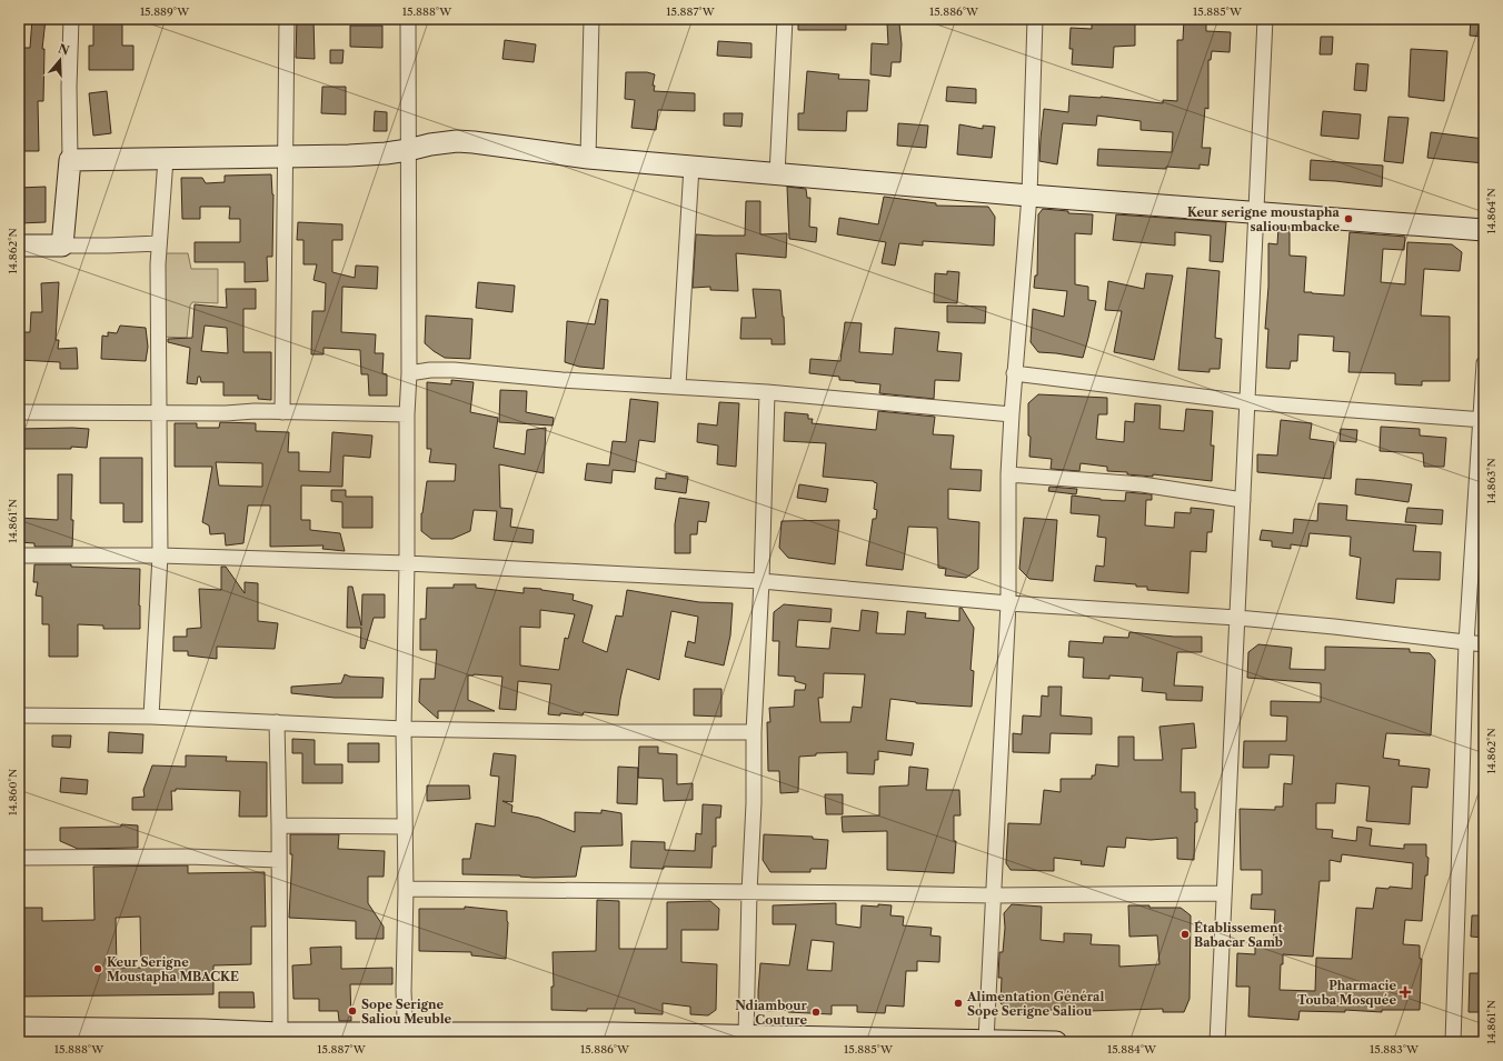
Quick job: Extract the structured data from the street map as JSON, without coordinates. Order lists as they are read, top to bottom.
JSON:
{
  "places": {
    "other": [
      "Keur serigne moustapha saliou mbacke",
      "Établissement Babacar Samb",
      "Keur Serigne Moustapha MBACKE",
      "Alimentation Général Sope Serigne Saliou",
      "Sope Serigne Saliou Meuble",
      "Ndiambour Couture"
    ],
    "health": ["Pharmacie Touba Mosquée"]
  },
  "north": "top",
  "coordinates": [
    "15.889°W",
    "15.888°W",
    "15.887°W",
    "15.886°W",
    "15.885°W",
    "14.864°N",
    "14.862°N",
    "14.863°N",
    "14.861°N",
    "14.860°N",
    "15.884°W",
    "15.883°W"
  ]
}
